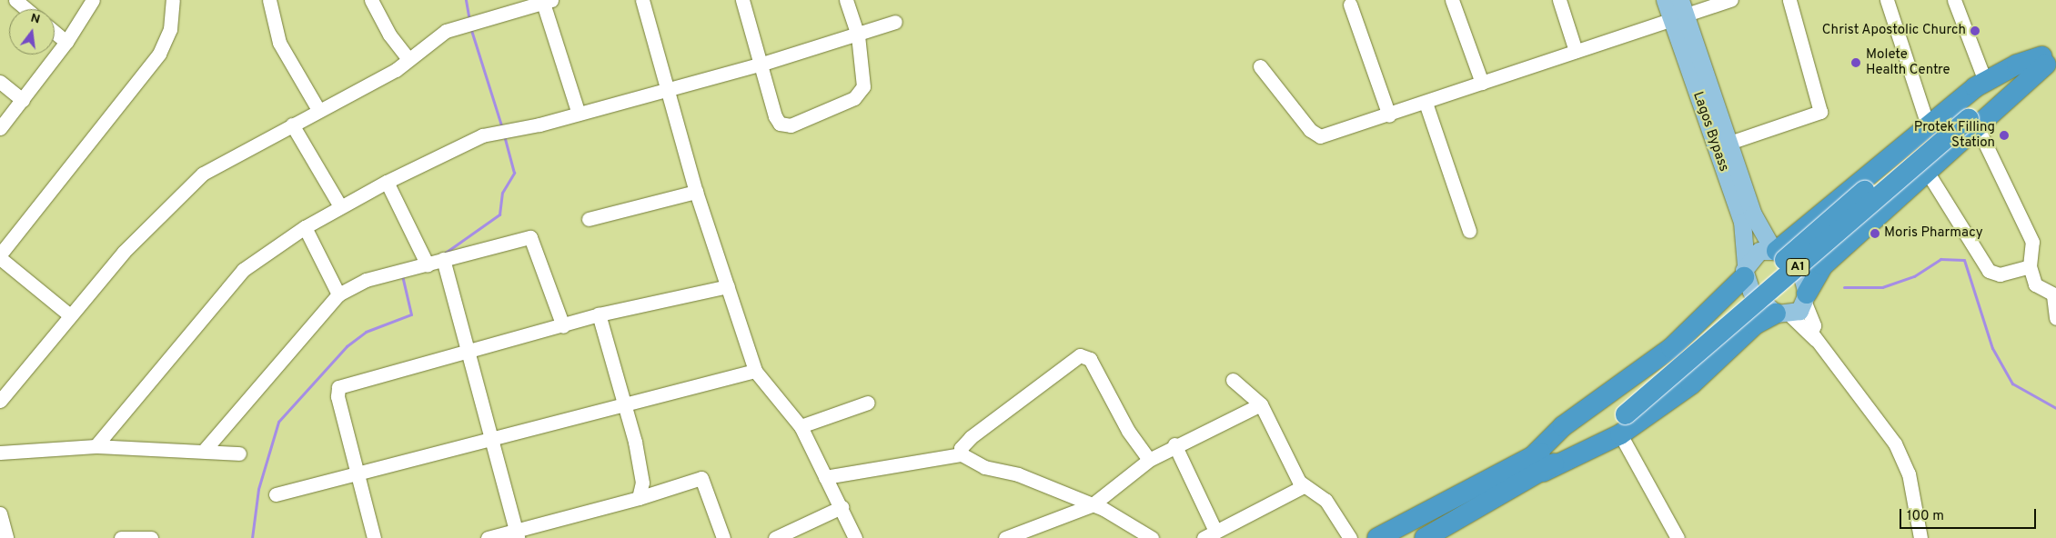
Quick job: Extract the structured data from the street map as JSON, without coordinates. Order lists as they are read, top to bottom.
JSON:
{
  "streets": {
    "highway": ["A1"],
    "main road": ["Lagos Bypass"]
  },
  "places": [
    "Christ Apostolic Church",
    "Molete Health Centre",
    "Protek Filling Station",
    "Moris Pharmacy"
  ],
  "scale_bar": "100 m",
  "north": "top"
}
